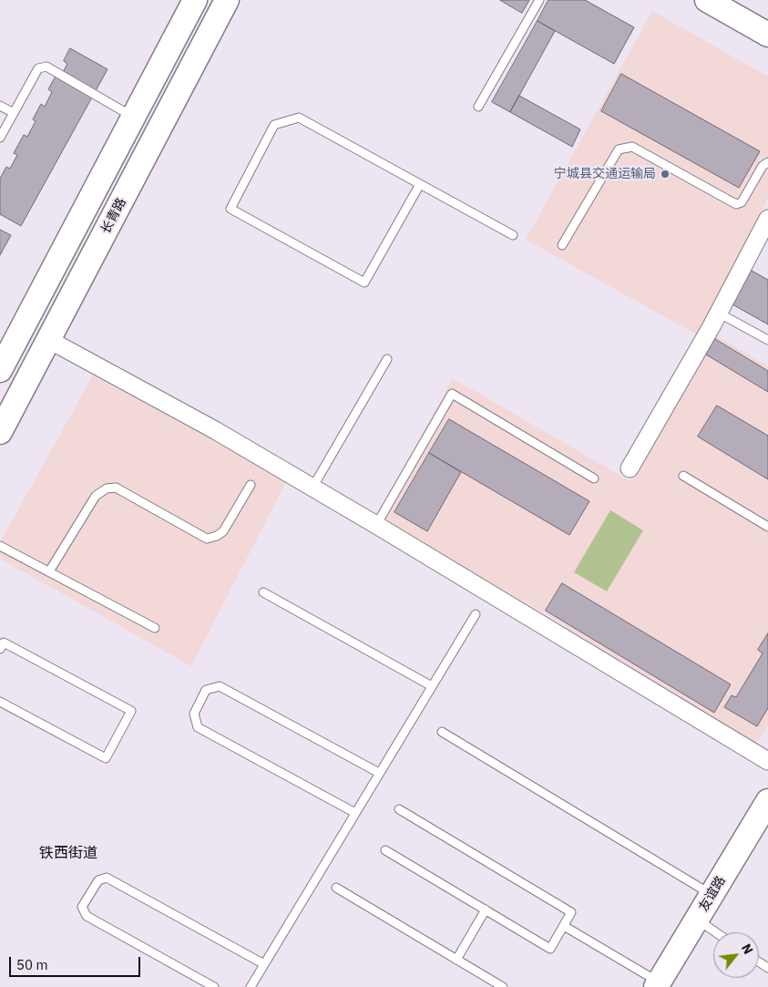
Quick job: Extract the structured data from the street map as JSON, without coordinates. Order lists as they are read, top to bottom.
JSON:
{
  "streets": {
    "main road": ["长青路", "友谊路"]
  },
  "districts": ["铁西街道"],
  "places": ["宁城县交通运输局"],
  "scale_bar": "50 m",
  "north": "top right"
}
